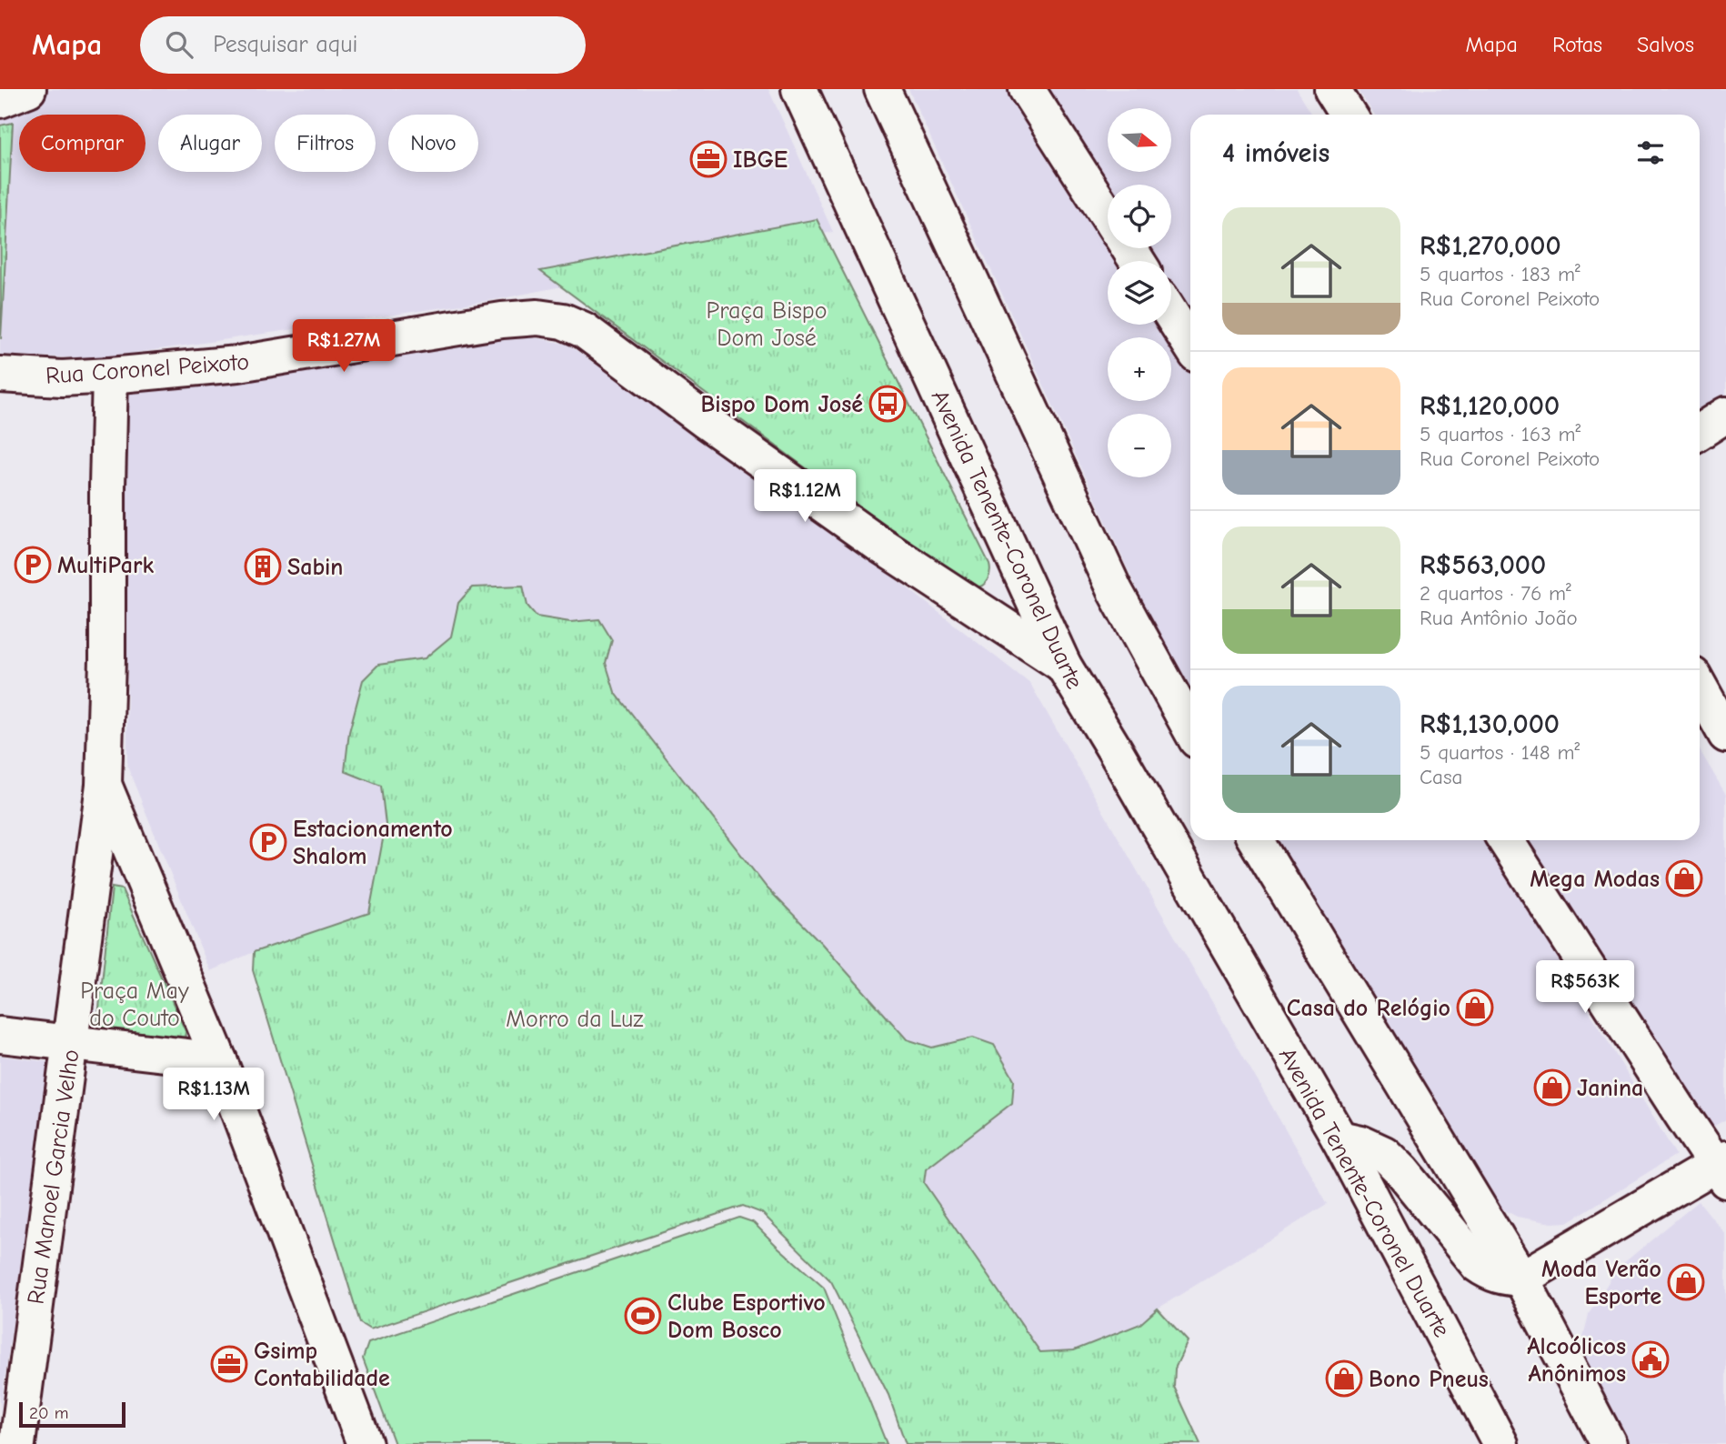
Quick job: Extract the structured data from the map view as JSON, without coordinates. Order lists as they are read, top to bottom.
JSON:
{
  "streets": {
    "street": ["Rua Coronel Peixoto", "Avenida Tenente-Coronel Duarte", "Rua Manoel Garcia Velho"]
  },
  "crossings": [
    ["Rua Coronel Peixoto", "Avenida Tenente-Coronel Duarte"],
    ["Rua Coronel Peixoto", "Rua Manoel Garcia Velho"]
  ],
  "parks": ["Praça Bispo Dom José", "Praça May do Couto", "Morro da Luz"],
  "places": {
    "office": ["IBGE", "Gsimp Contabilidade"],
    "bus stop": ["Bispo Dom José"],
    "parking": ["MultiPark", "Estacionamento Shalom"],
    "building": ["Sabin"],
    "shop": [
      "Mega Modas",
      "Casa do Relógio",
      "Janina",
      "Moda Verão Esporte",
      "Bono Pneus"
    ],
    "sports": ["Clube Esportivo Dom Bosco"],
    "public building": ["Alcoólicos Anônimos"]
  },
  "scale_bar": "20 m",
  "north": "right",
  "page": {
    "header": "Mapa",
    "search": "Pesquisar aqui",
    "nav": ["Mapa", "Rotas", "Salvos"],
    "map_buttons": ["+", "−"],
    "chip": [
      "Comprar",
      "Alugar",
      "Filtros",
      "Novo"
    ],
    "heading": "4 imóveis",
    "list": [
      {
        "name": "R$1,270,000",
        "note": "5 quartos · 183 m² · Rua Coronel Peixoto"
      },
      {
        "name": "R$1,120,000",
        "note": "5 quartos · 163 m² · Rua Coronel Peixoto"
      },
      {
        "name": "R$563,000",
        "note": "2 quartos · 76 m² · Rua Antônio João"
      },
      {
        "name": "R$1,130,000",
        "note": "5 quartos · 148 m² · Casa"
      }
    ],
    "price": [
      "R$1.27M",
      "R$1.12M",
      "R$563K",
      "R$1.13M"
    ],
    "scale": "20 m"
  }
}
